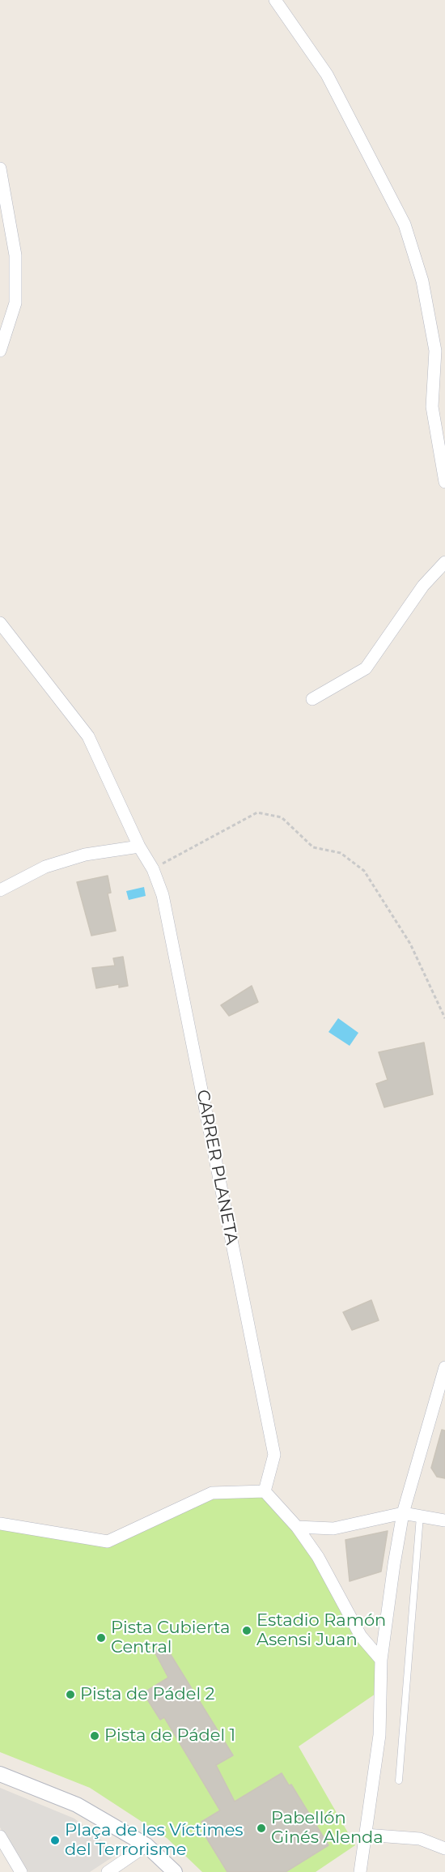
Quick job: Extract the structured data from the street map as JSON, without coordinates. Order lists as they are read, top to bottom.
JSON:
{
  "streets": {
    "street": ["CARRER PLANETA"]
  },
  "places": [
    "Estadio Ramón Asensi Juan",
    "Pista Cubierta Central",
    "Pista de Pádel 2",
    "Pista de Pádel 1",
    "Pabellón Ginés Alenda",
    "Plaça de les Víctimes del Terrorisme"
  ]
}
